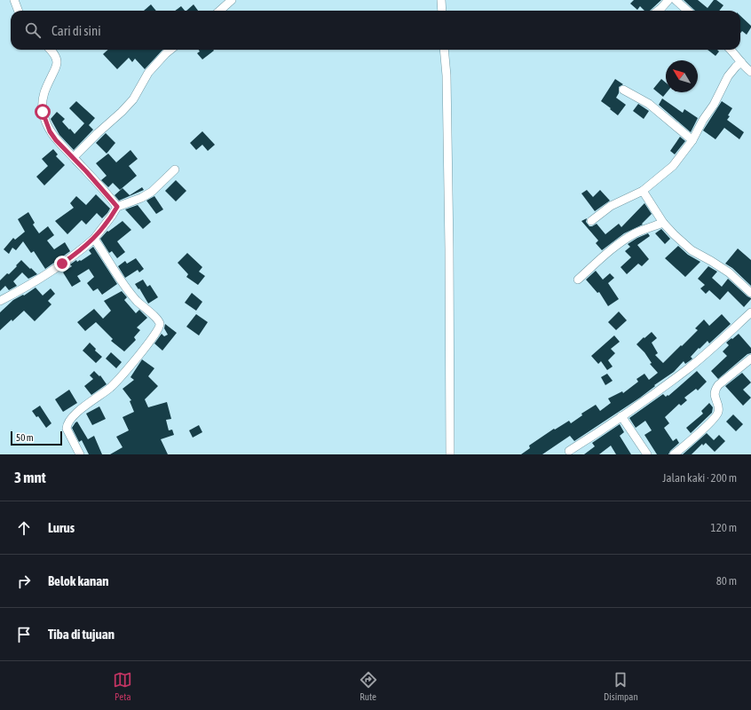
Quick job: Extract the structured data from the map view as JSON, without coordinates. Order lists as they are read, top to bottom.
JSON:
{
  "scale_bar": "50 m",
  "north": "top left",
  "page": {
    "search": "Cari di sini",
    "scale": "50 m",
    "heading": ["3 mnt", "Jalan kaki · 200 m"],
    "list": [
      ["Lurus", "120 m"],
      ["Belok kanan", "80 m"],
      "Tiba di tujuan"
    ],
    "nav": ["Peta", "Rute", "Disimpan"]
  }
}
